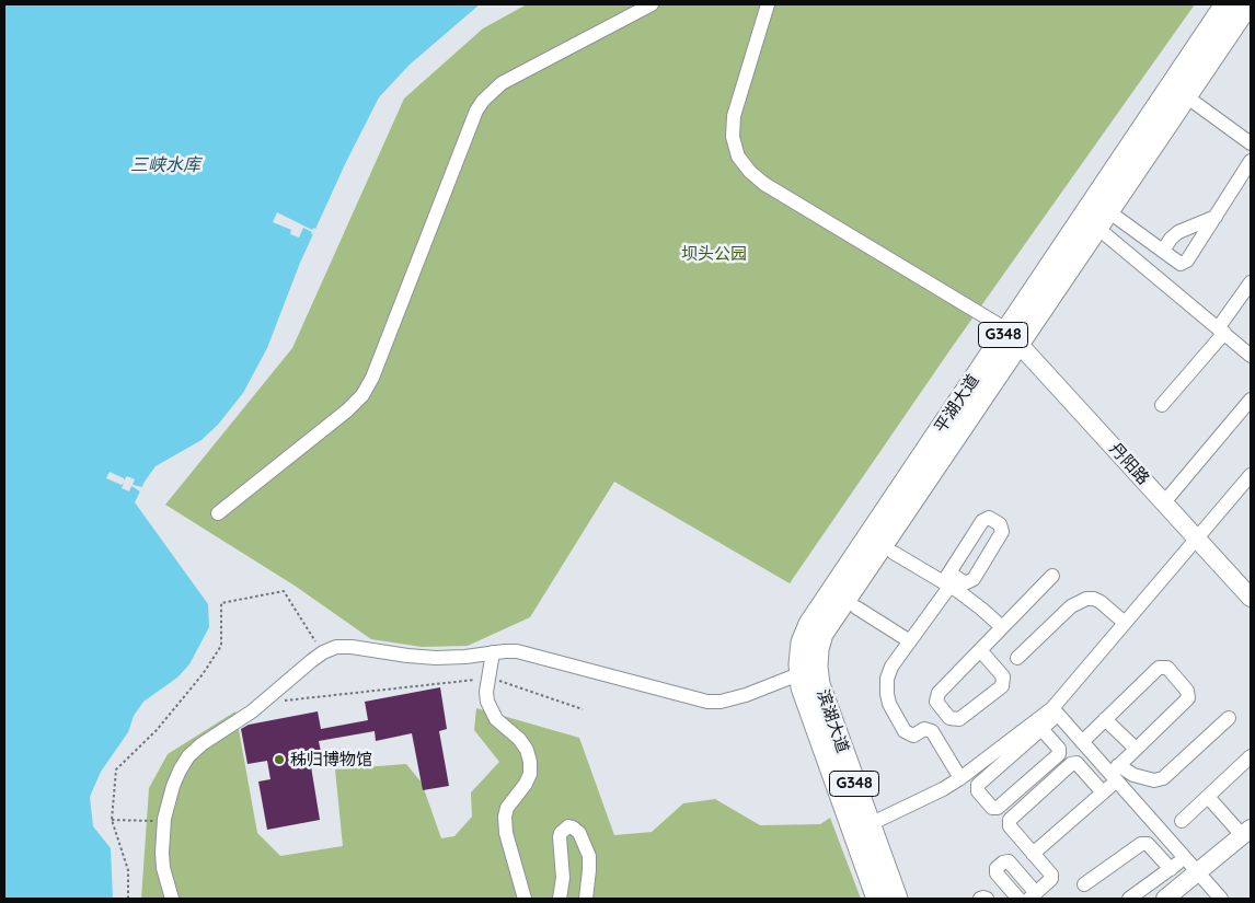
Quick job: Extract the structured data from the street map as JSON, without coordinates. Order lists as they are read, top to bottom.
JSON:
{
  "streets": {
    "highway": ["G348", "平湖大道", "滨湖大道"],
    "main road": ["丹阳路"]
  },
  "crossings": [
    ["平湖大道", "丹阳路"],
    ["平湖大道", "滨湖大道"]
  ],
  "water": ["三峡水库"],
  "parks": ["坝头公园"],
  "places": ["秭归博物馆"]
}
